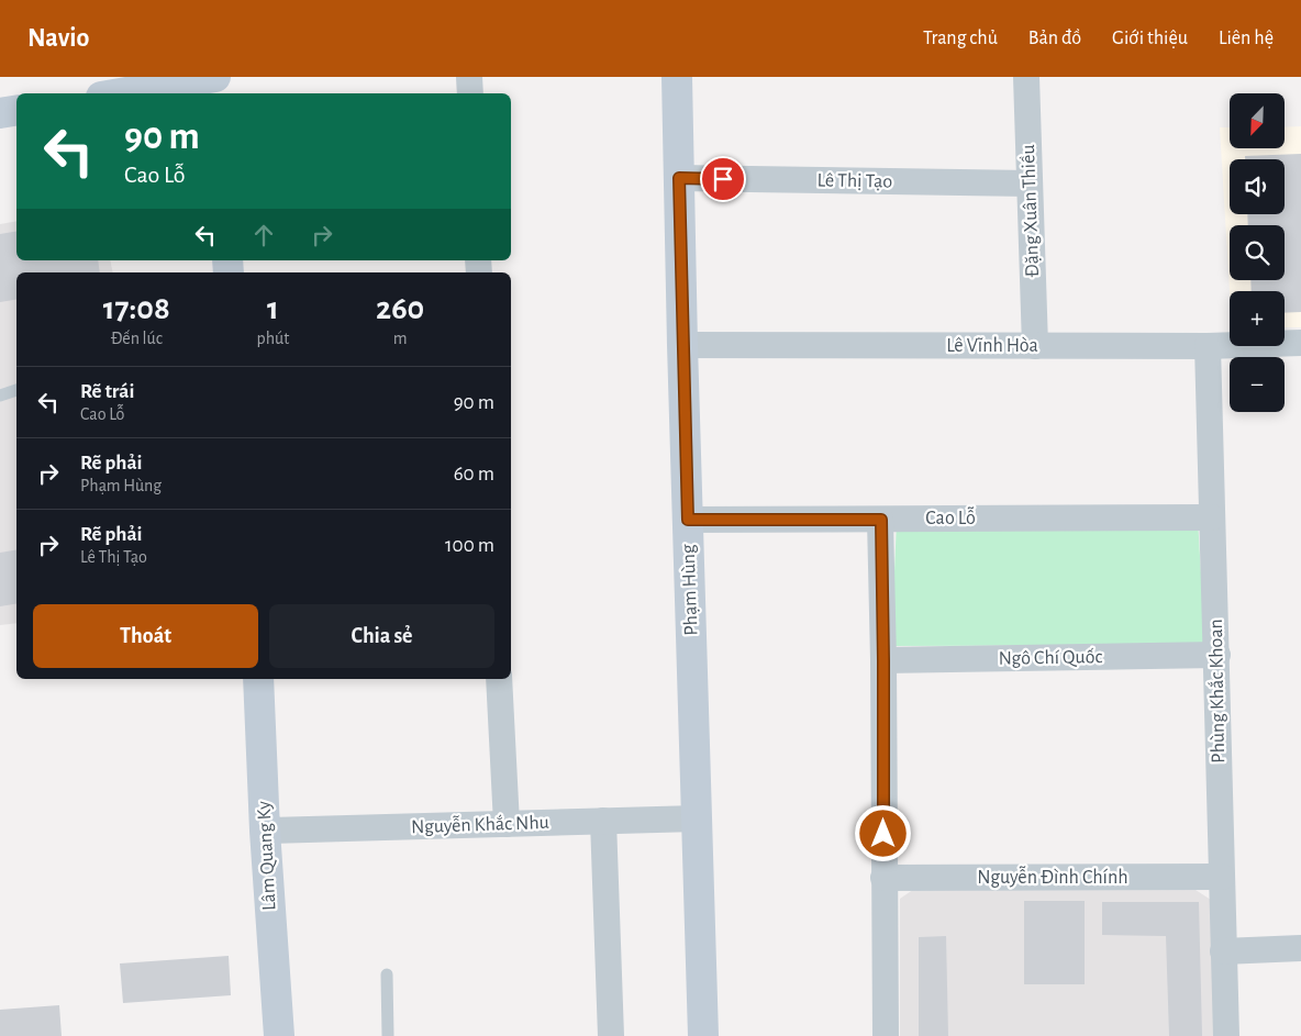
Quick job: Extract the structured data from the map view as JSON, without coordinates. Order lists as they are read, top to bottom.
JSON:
{
  "streets": {
    "street": [
      "Lê Thị Tạo",
      "Đặng Xuân Thiều",
      "Lê Vĩnh Hòa",
      "Cao Lỗ",
      "Phạm Hùng",
      "Ngô Chí Quốc",
      "Phùng Khắc Khoan",
      "Nguyễn Khắc Nhu",
      "Lâm Quang Ky",
      "Nguyễn Đình Chính"
    ]
  },
  "crossings": [
    ["Lê Thị Tạo", "Đặng Xuân Thiều"],
    ["Lê Thị Tạo", "Phạm Hùng"],
    ["Đặng Xuân Thiều", "Lê Vĩnh Hòa"],
    ["Lê Vĩnh Hòa", "Phạm Hùng"],
    ["Lê Vĩnh Hòa", "Phùng Khắc Khoan"],
    ["Cao Lỗ", "Phạm Hùng"],
    ["Cao Lỗ", "Phùng Khắc Khoan"],
    ["Phạm Hùng", "Nguyễn Khắc Nhu"],
    ["Ngô Chí Quốc", "Phùng Khắc Khoan"],
    ["Phùng Khắc Khoan", "Nguyễn Đình Chính"],
    ["Nguyễn Khắc Nhu", "Lâm Quang Ky"]
  ],
  "north": "bottom left",
  "page": {
    "header": "Navio",
    "nav": [
      "Trang chủ",
      "Bản đồ",
      "Giới thiệu",
      "Liên hệ"
    ],
    "map_buttons": ["+", "−"],
    "turn": ["90 m", "Cao Lỗ"],
    "eta": [
      "17:08",
      "Đến lúc",
      "1",
      "phút",
      "260",
      "m"
    ],
    "list": [
      {
        "name": "Rẽ trái",
        "note": "Cao Lỗ",
        "value": "90 m"
      },
      {
        "name": "Rẽ phải",
        "note": "Phạm Hùng",
        "value": "60 m"
      },
      {
        "name": "Rẽ phải",
        "note": "Lê Thị Tạo",
        "value": "100 m"
      }
    ],
    "buttons": ["Thoát", "Chia sẻ"]
  }
}
